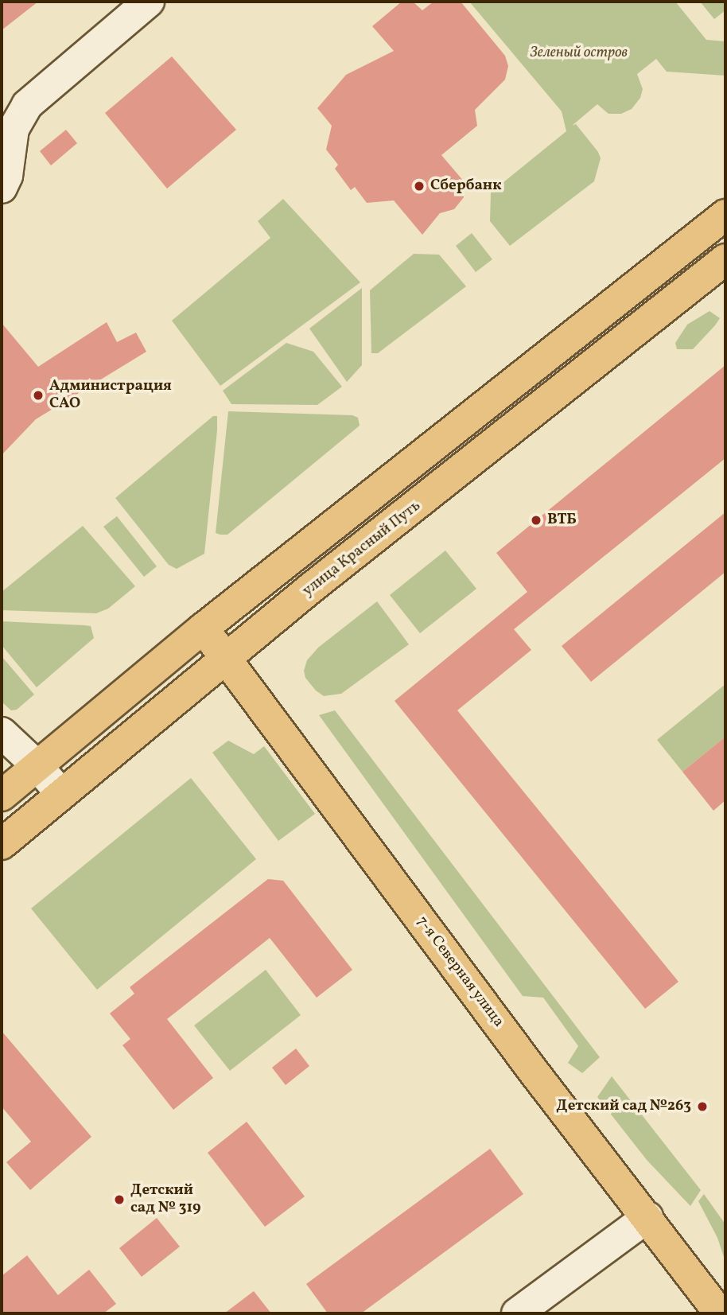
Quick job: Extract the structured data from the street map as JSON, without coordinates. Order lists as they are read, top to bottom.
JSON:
{
  "streets": {
    "main road": ["улица Красный Путь", "7-я Северная улица"]
  },
  "crossings": [
    ["улица Красный Путь", "7-я Северная улица"]
  ],
  "parks": ["Зеленый остров"],
  "places": [
    "Сбербанк",
    "Администрация САО",
    "ВТБ",
    "Детский сад №263",
    "Детский сад № 319"
  ]
}
